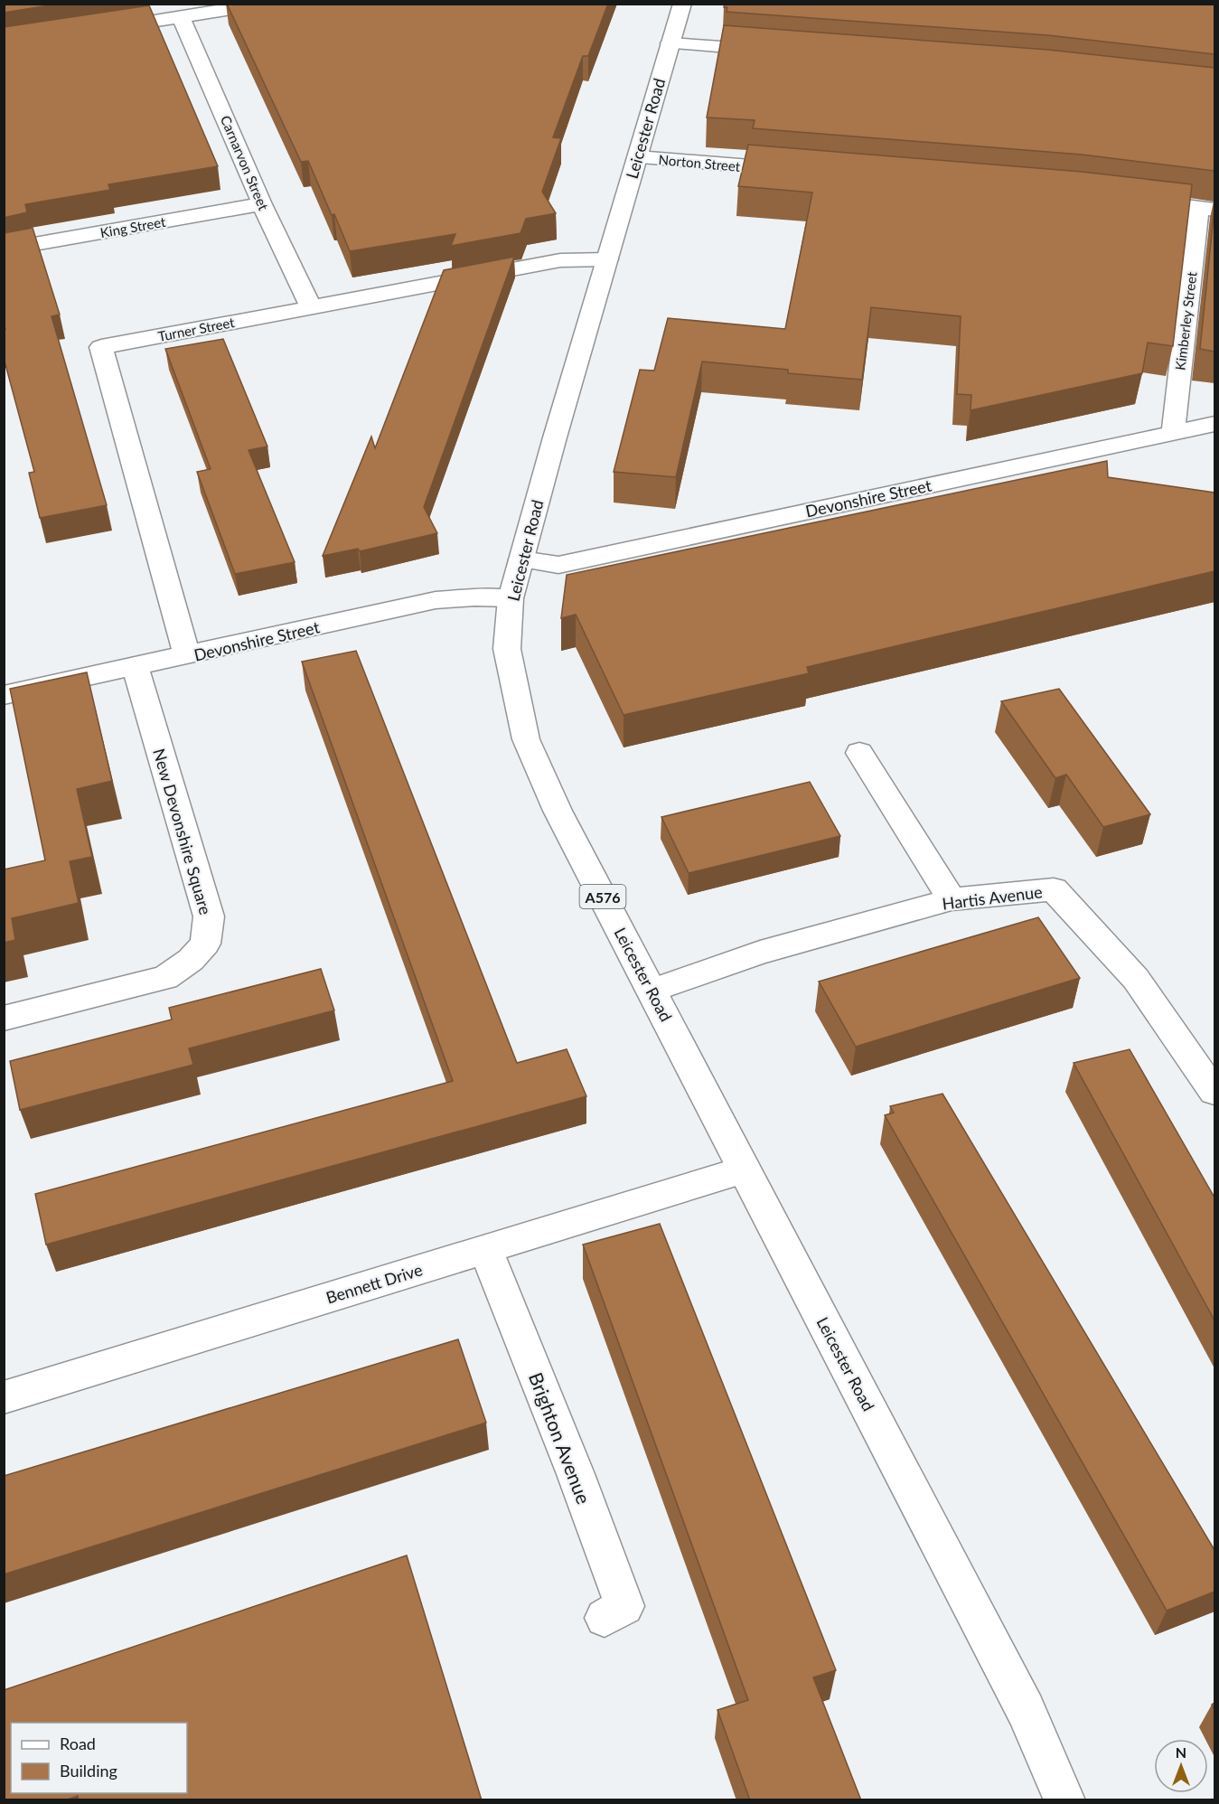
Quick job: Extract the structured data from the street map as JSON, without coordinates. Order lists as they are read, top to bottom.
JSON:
{
  "streets": {
    "street": [
      "Leicester Road",
      "Carnarvon Street",
      "Norton Street",
      "King Street",
      "Kimberley Street",
      "Turner Street",
      "Devonshire Street",
      "New Devonshire Square",
      "A576",
      "Hartis Avenue",
      "Bennett Drive",
      "Brighton Avenue"
    ]
  },
  "crossings": [
    ["Leicester Road", "Norton Street"],
    ["Leicester Road", "Turner Street"],
    ["Leicester Road", "Devonshire Street"],
    ["Leicester Road", "Hartis Avenue"],
    ["Leicester Road", "Bennett Drive"],
    ["Carnarvon Street", "King Street"],
    ["Carnarvon Street", "Turner Street"],
    ["Kimberley Street", "Devonshire Street"],
    ["Turner Street", "Devonshire Street"],
    ["Devonshire Street", "New Devonshire Square"],
    ["Bennett Drive", "Brighton Avenue"]
  ],
  "legend": ["Road", "Building"],
  "north": "top"
}
